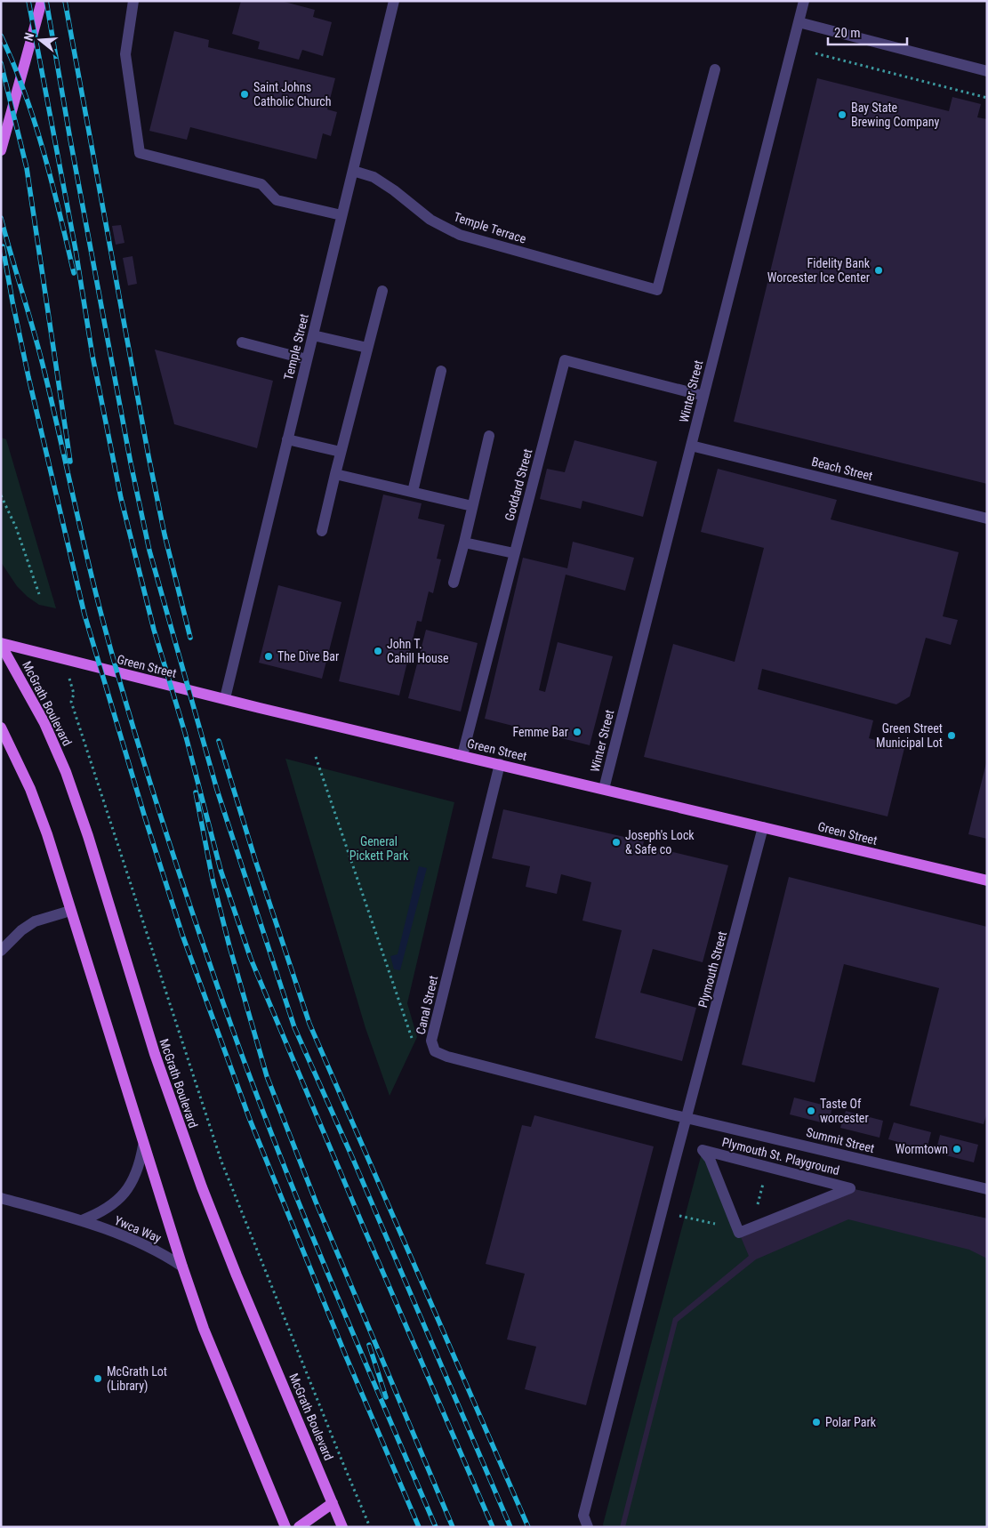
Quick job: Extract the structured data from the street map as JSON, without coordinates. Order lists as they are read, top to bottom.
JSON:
{
  "streets": {
    "main road": ["Green Street", "McGrath Boulevard"],
    "street": [
      "Temple Terrace",
      "Temple Street",
      "Winter Street",
      "Beach Street",
      "Goddard Street",
      "Plymouth Street",
      "Canal Street",
      "Summit Street",
      "Plymouth St. Playground",
      "Ywca Way"
    ]
  },
  "crossings": [
    ["Temple Terrace", "Temple Street"],
    ["Temple Street", "Green Street"],
    ["Winter Street", "Beach Street"],
    ["Winter Street", "Goddard Street"],
    ["Winter Street", "Green Street"],
    ["Goddard Street", "Green Street"],
    ["Green Street", "McGrath Boulevard"],
    ["Green Street", "Plymouth Street"],
    ["Green Street", "Canal Street"],
    ["Plymouth Street", "Canal Street"],
    ["Plymouth Street", "Summit Street"],
    ["Canal Street", "Summit Street"]
  ],
  "parks": ["General Pickett Park"],
  "places": [
    "Saint Johns Catholic Church",
    "Bay State Brewing Company",
    "Fidelity Bank Worcester Ice Center",
    "John T. Cahill House",
    "The Dive Bar",
    "Femme Bar",
    "Green Street Municipal Lot",
    "Joseph's Lock & Safe co",
    "Taste Of worcester",
    "Wormtown",
    "McGrath Lot (Library)",
    "Polar Park"
  ],
  "scale_bar": "20 m",
  "north": "left"
}
